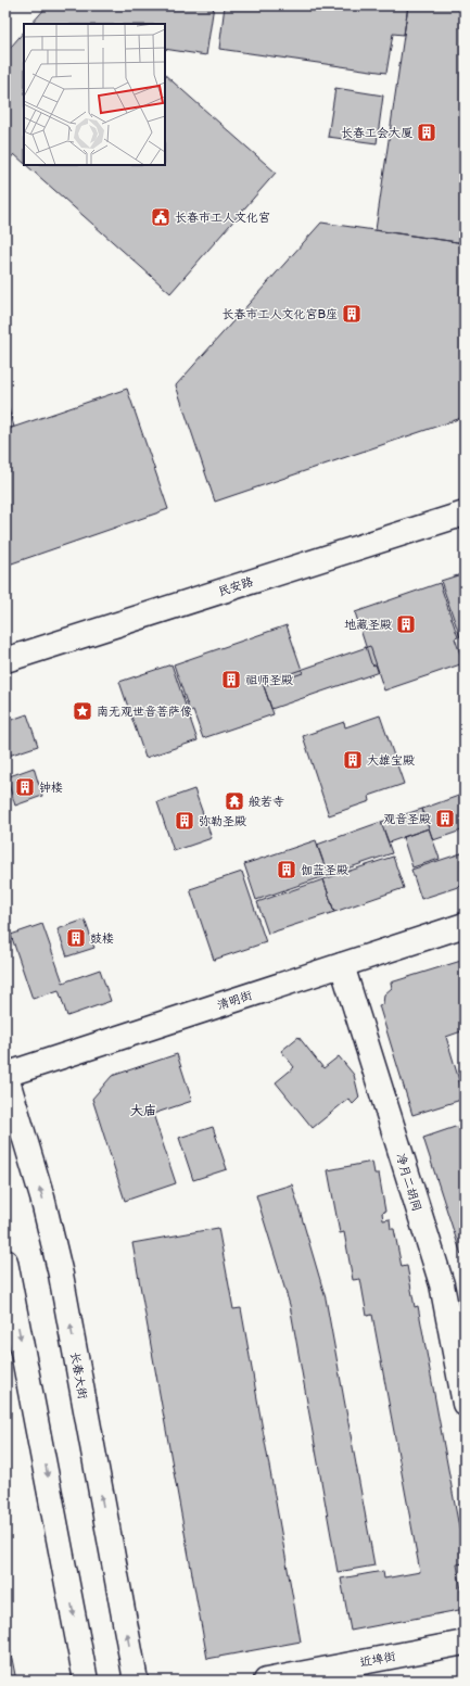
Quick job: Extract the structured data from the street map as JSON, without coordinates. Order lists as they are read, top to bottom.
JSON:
{
  "streets": {
    "street": [
      "民安路",
      "清明街",
      "净月二胡同",
      "长春大街",
      "近埠街"
    ]
  },
  "crossings": [
    ["清明街", "净月二胡同"],
    ["清明街", "长春大街"]
  ],
  "districts": ["大庙"],
  "places": {
    "building": [
      "长春工会大厦",
      "长春市工人文化宫B座",
      "地藏圣殿",
      "祖师圣殿",
      "大雄宝殿",
      "钟楼",
      "观音圣殿",
      "弥勒圣殿",
      "伽蓝圣殿",
      "鼓楼"
    ],
    "public building": ["长春市工人文化宫"],
    "place": ["南无观世音菩萨像"],
    "temple": ["般若寺"]
  }
}
